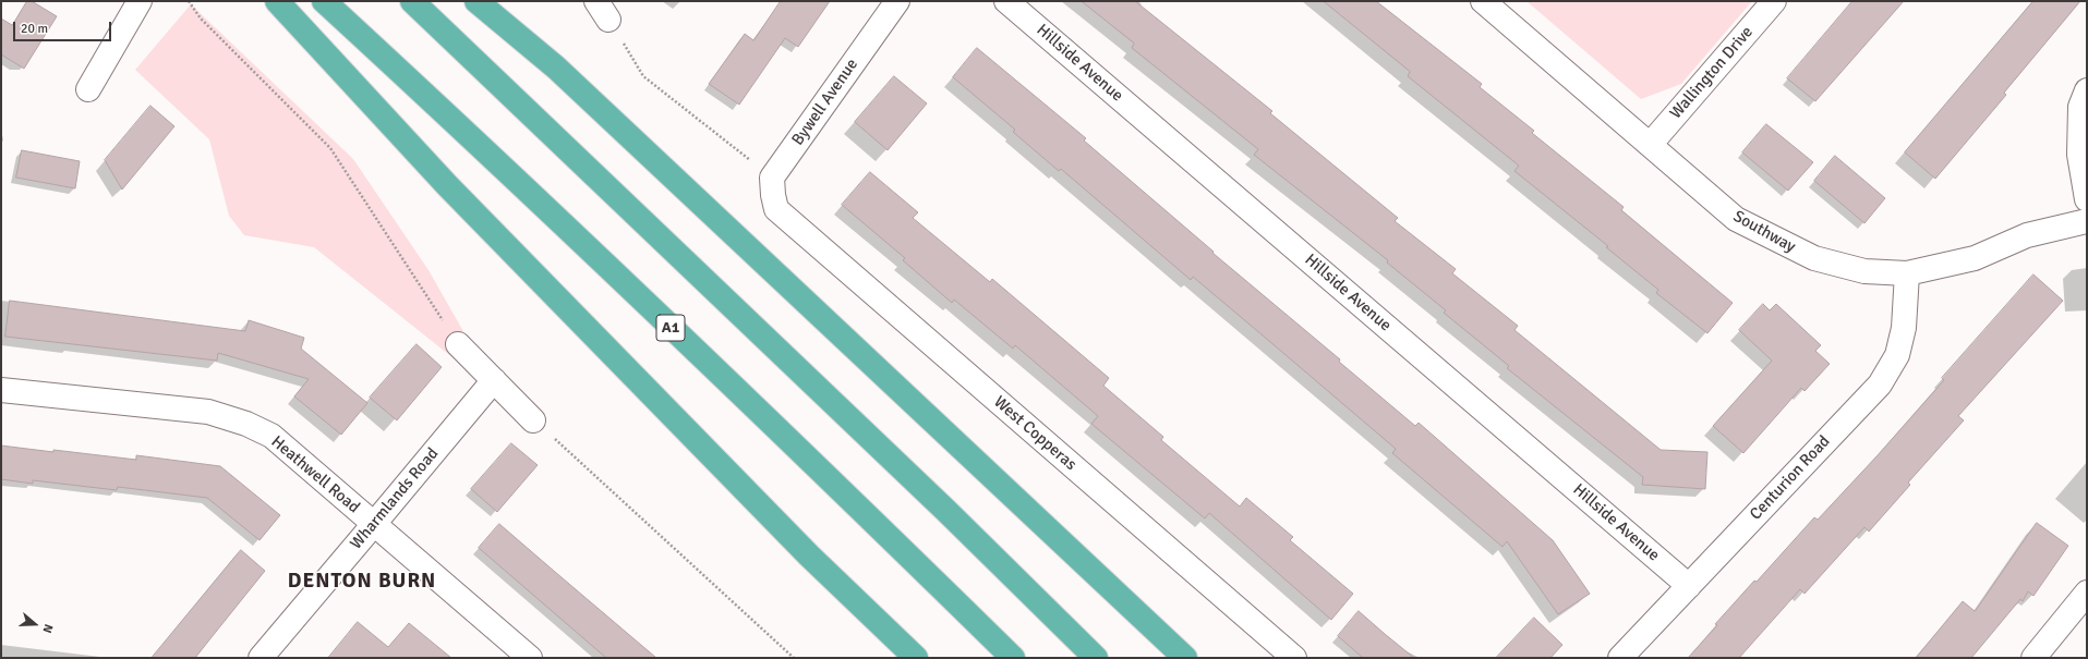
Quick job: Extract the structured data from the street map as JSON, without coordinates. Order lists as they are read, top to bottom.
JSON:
{
  "streets": {
    "highway": ["A1"],
    "street": [
      "Hillside Avenue",
      "Wallington Drive",
      "Bywell Avenue",
      "Southway",
      "West Copperas",
      "Heathwell Road",
      "Centurion Road",
      "Wharmlands Road"
    ]
  },
  "crossings": [
    ["Hillside Avenue", "Centurion Road"],
    ["Wallington Drive", "Southway"],
    ["Bywell Avenue", "West Copperas"],
    ["Southway", "Centurion Road"],
    ["Heathwell Road", "Wharmlands Road"]
  ],
  "districts": ["DENTON BURN"],
  "scale_bar": "20 m",
  "north": "right"
}
